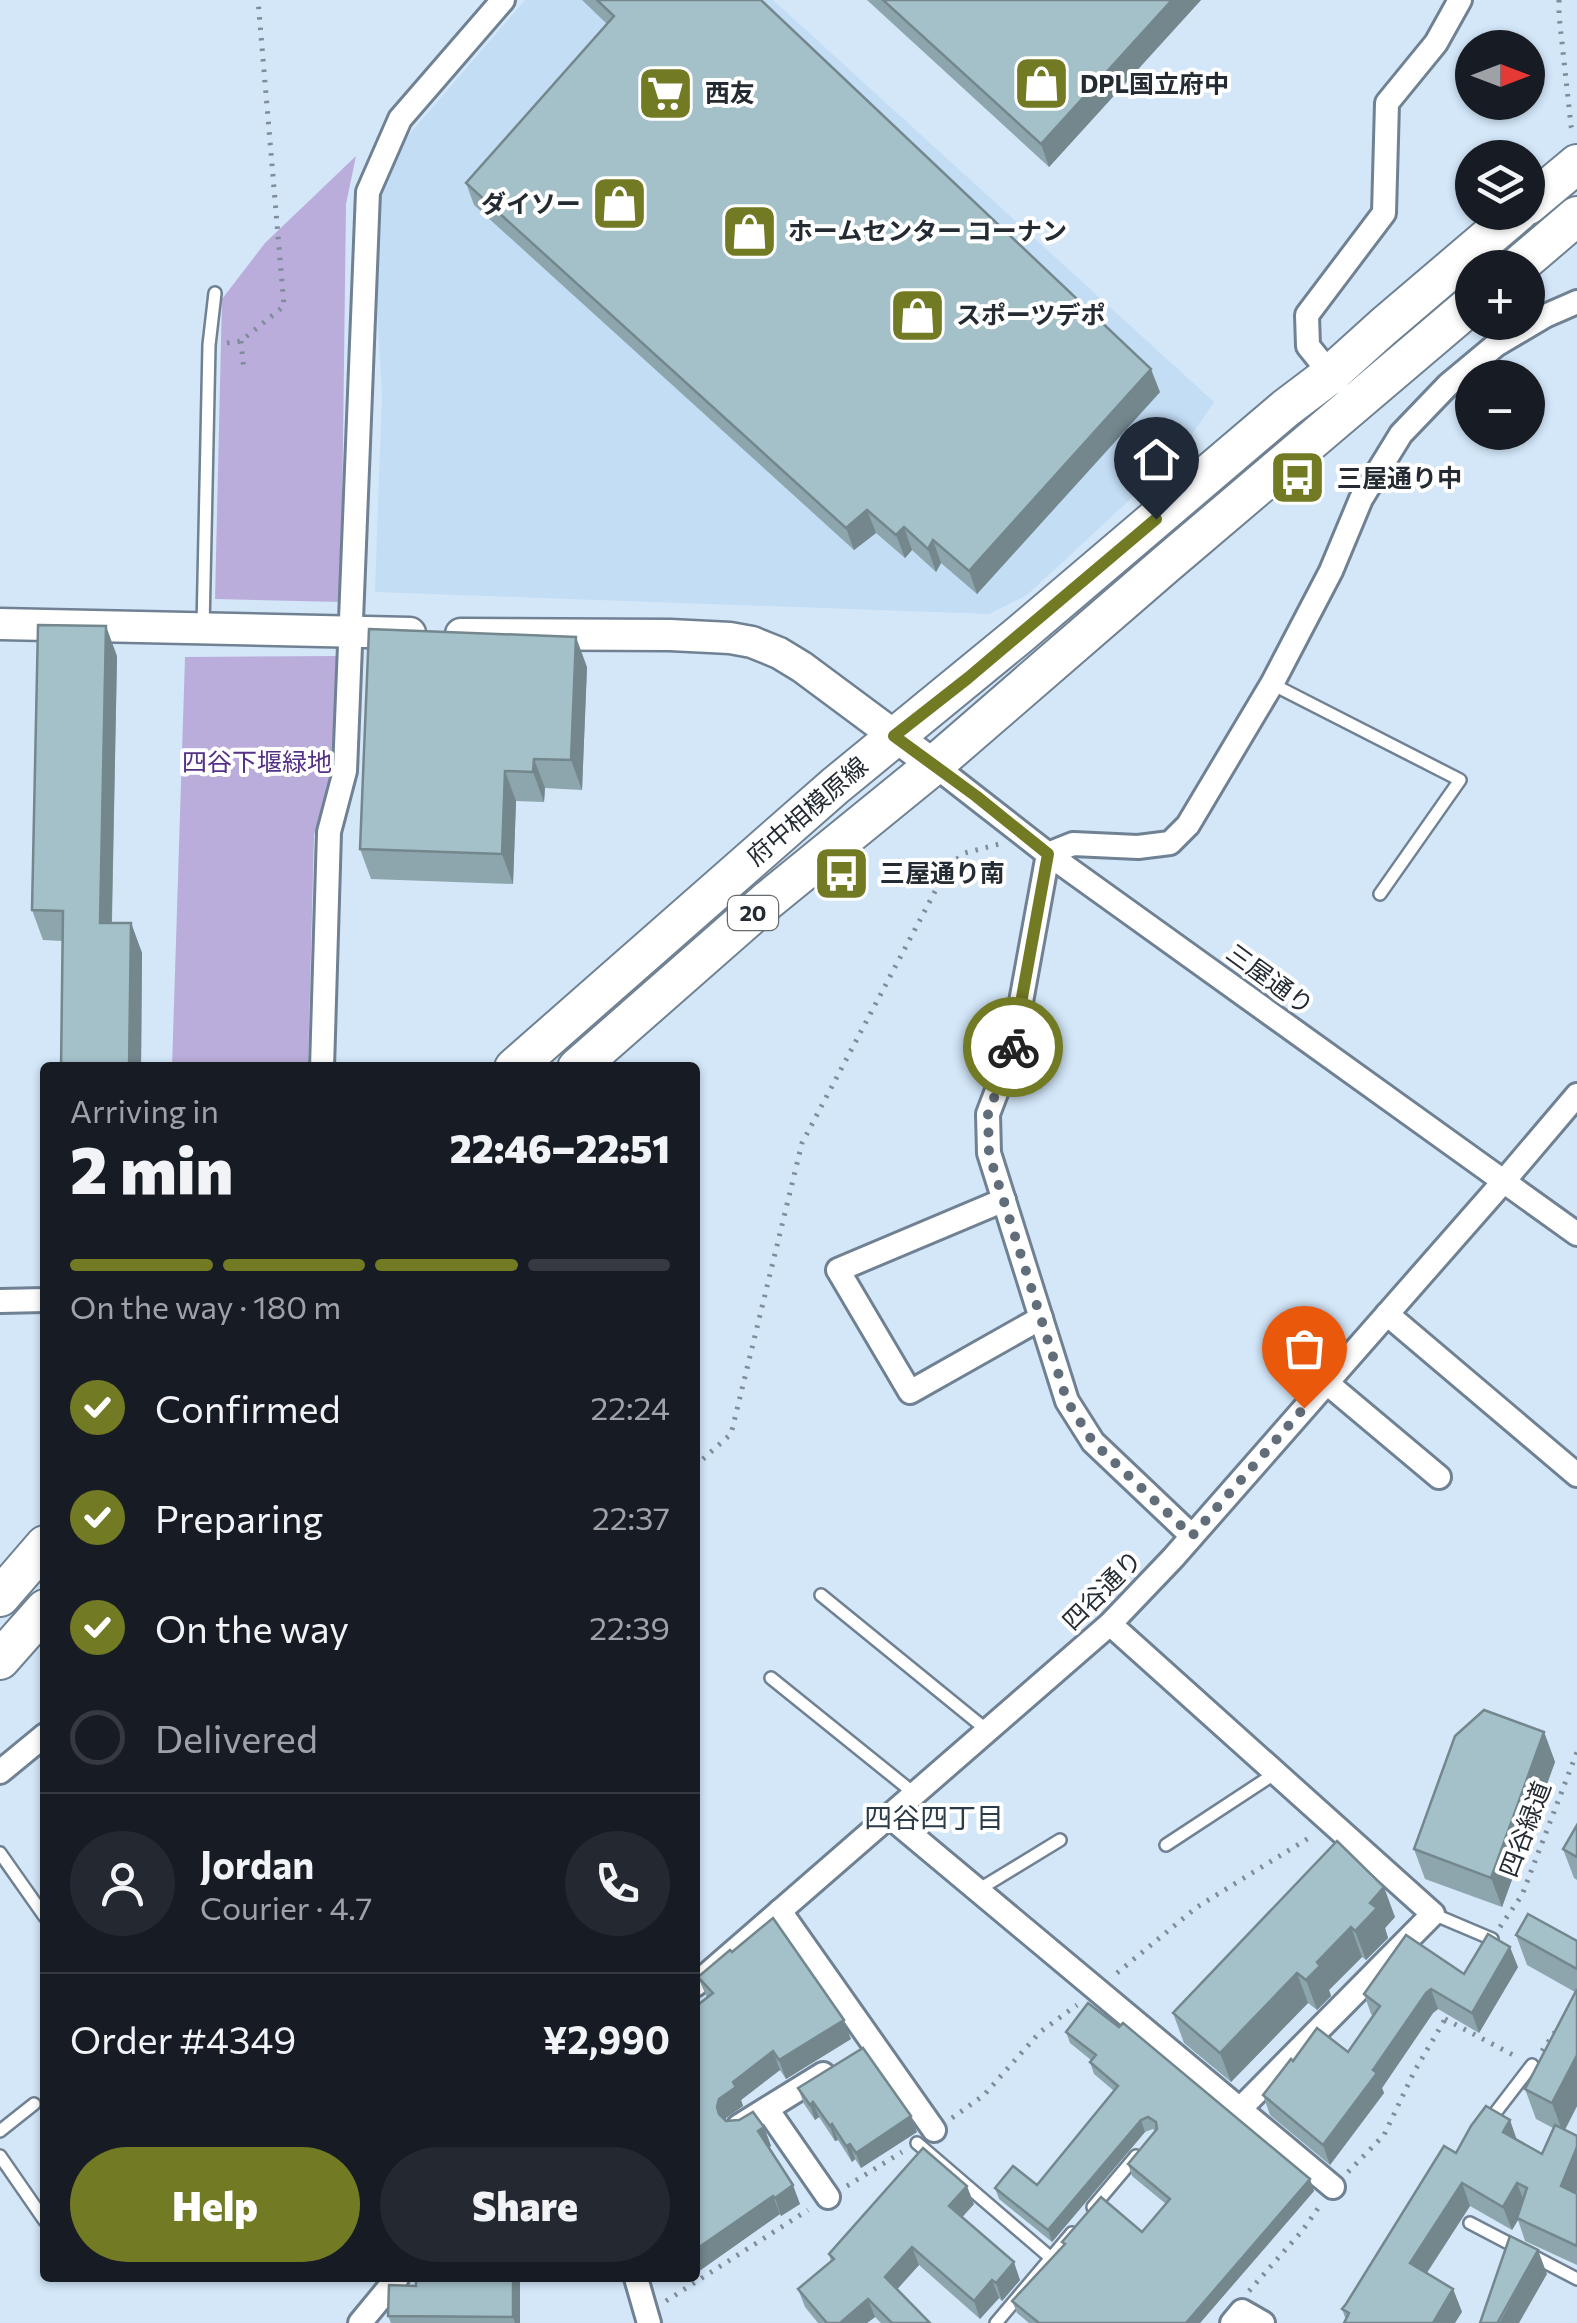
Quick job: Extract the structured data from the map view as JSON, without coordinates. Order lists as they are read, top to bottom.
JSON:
{
  "streets": {
    "main road": ["府中相模原線", "20"],
    "street": ["三屋通り", "四谷通り"],
    "path": ["四谷緑道"]
  },
  "crossings": [
    ["府中相模原線", "三屋通り"],
    ["三屋通り", "四谷通り"]
  ],
  "districts": ["四谷四丁目"],
  "parks": ["四谷下堰緑地"],
  "places": {
    "shop": [
      "DPL国立府中",
      "ダイソー",
      "ホームセンター コーナン",
      "スポーツデポ"
    ],
    "supermarket": ["西友"],
    "bus stop": ["三屋通り中", "三屋通り南"]
  },
  "north": "right",
  "page": {
    "map_buttons": ["+", "−"],
    "heading": ["2 min", "Arriving in", "22:46–22:51"],
    "panel": [
      "Jordan",
      "Courier · 4.7",
      "Order #4349",
      "¥2,990"
    ],
    "bar": "On the way · 180 m",
    "list": [
      ["Confirmed", "22:24"],
      ["Preparing", "22:37"],
      ["On the way", "22:39"],
      "Delivered"
    ],
    "buttons": ["Help", "Share"]
  }
}
